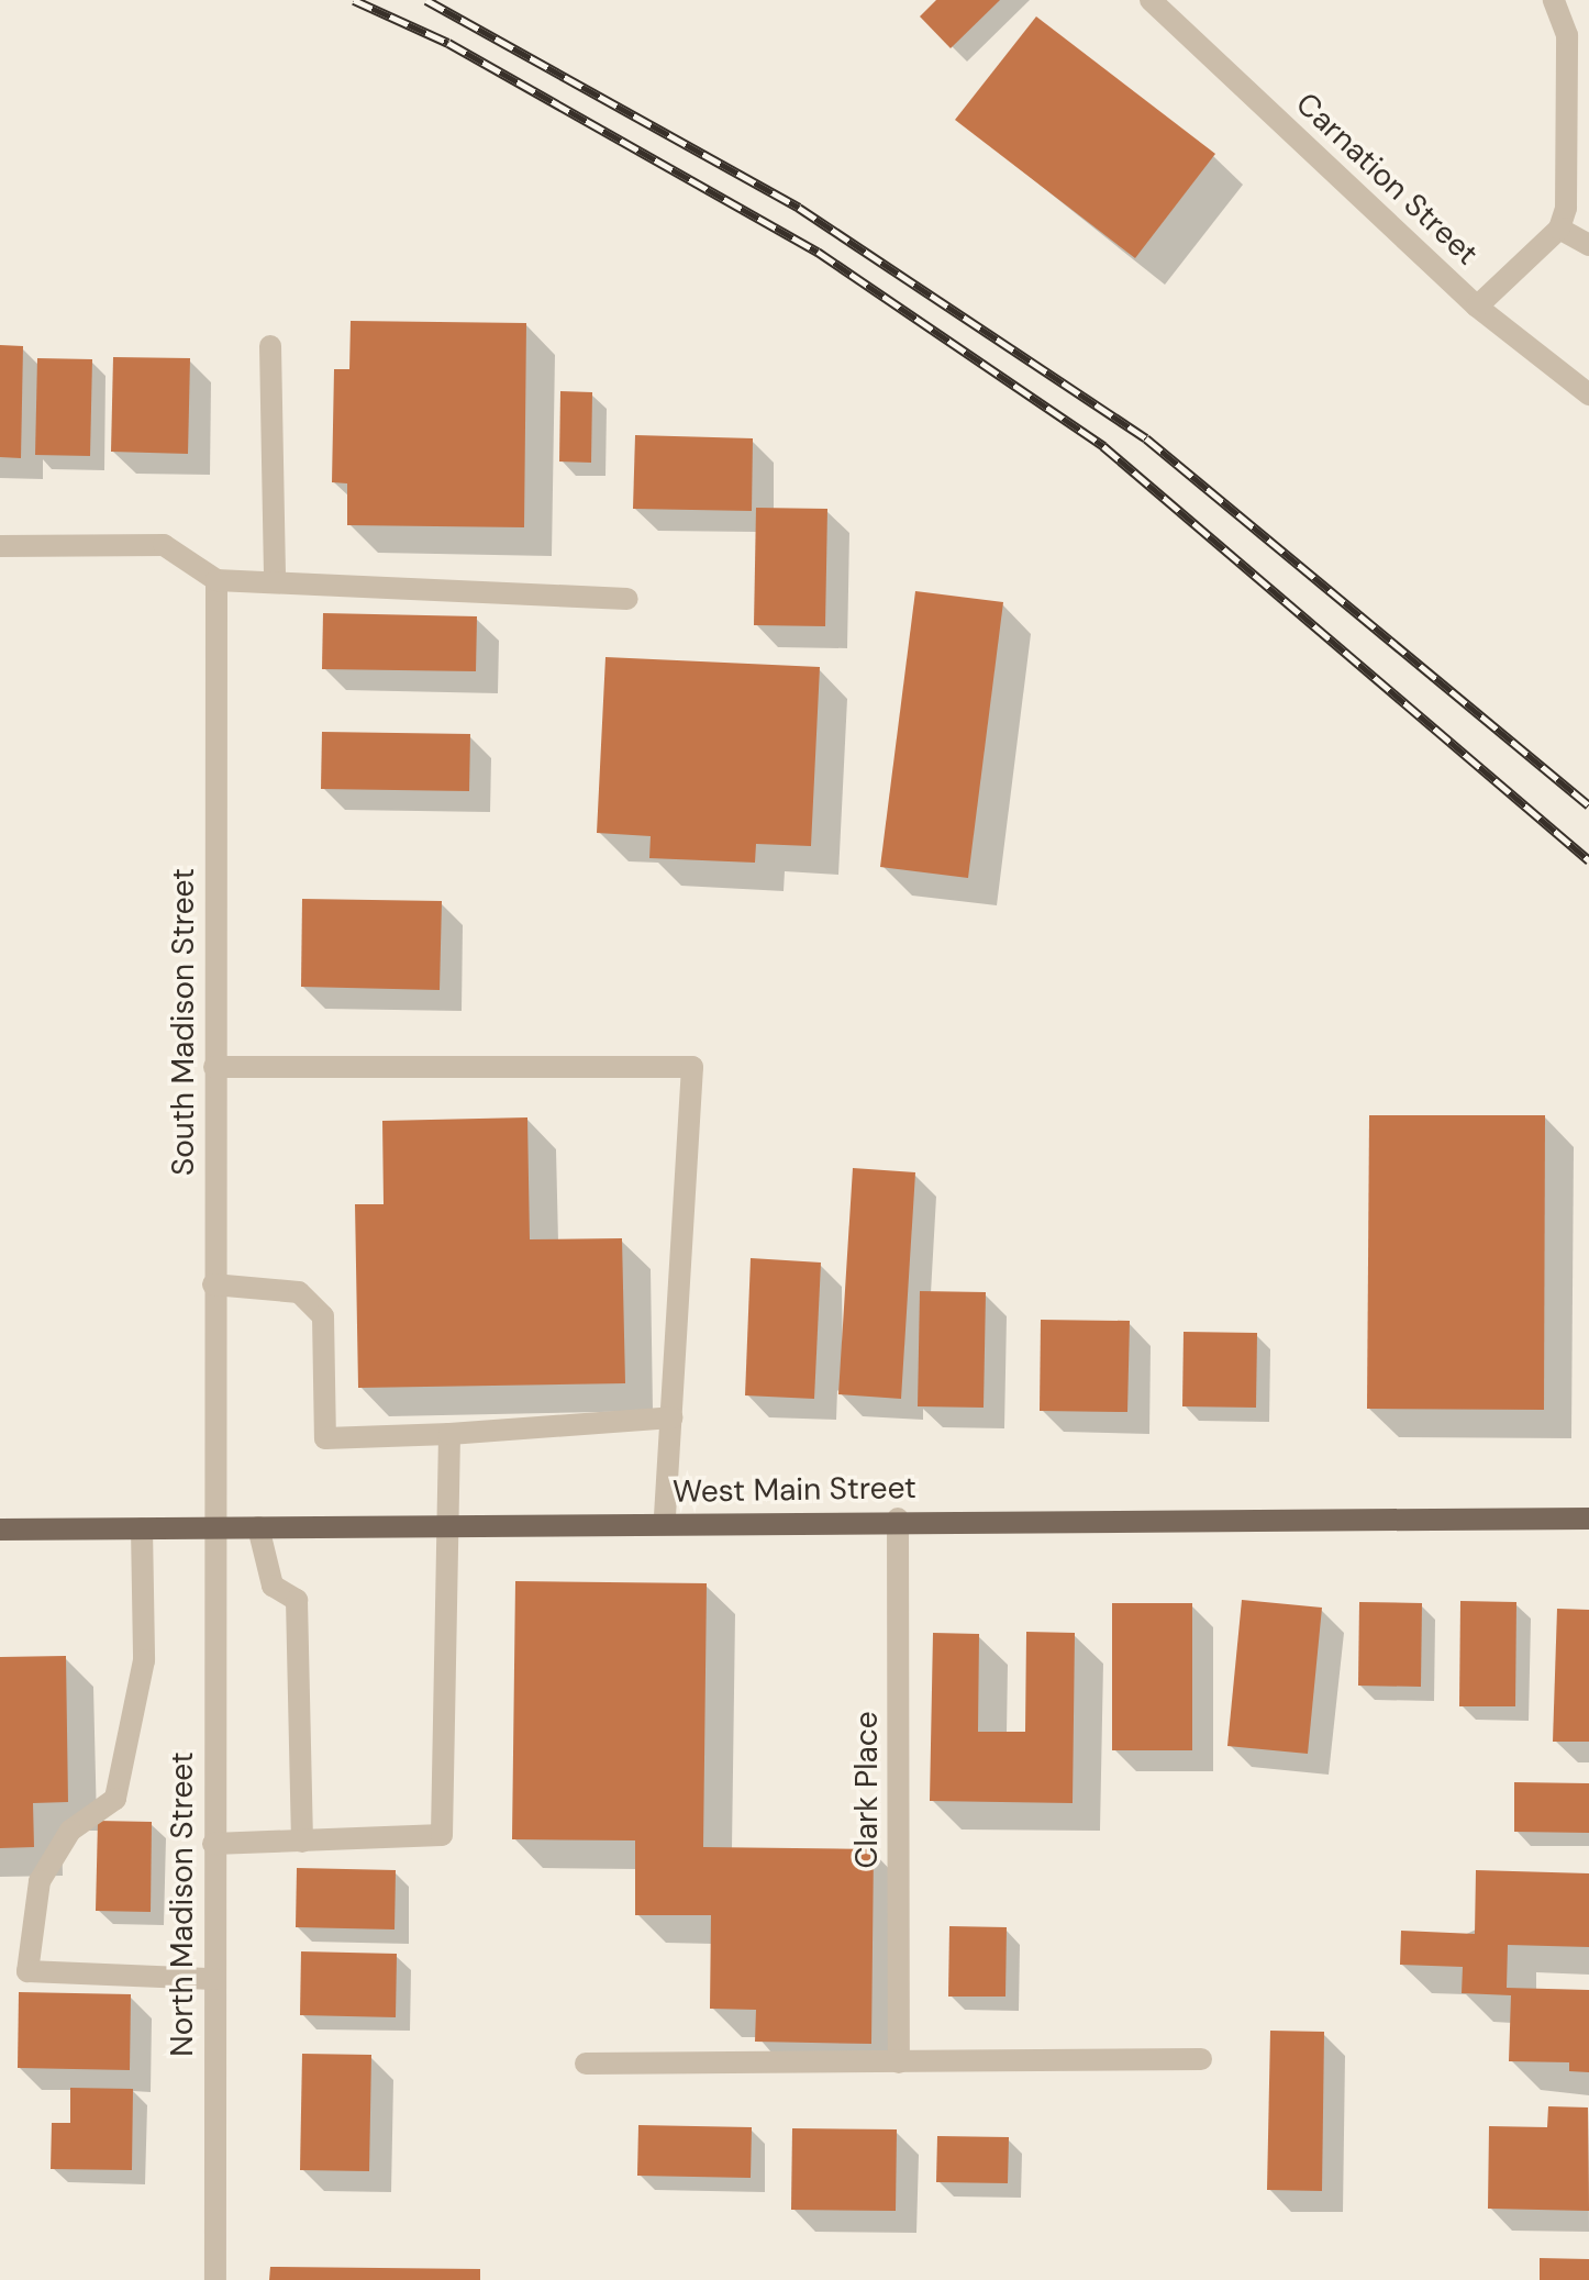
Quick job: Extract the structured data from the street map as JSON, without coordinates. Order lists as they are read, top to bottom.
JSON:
{
  "streets": {
    "main road": ["West Main Street"],
    "street": [
      "Carnation Street",
      "South Madison Street",
      "Clark Place",
      "North Madison Street"
    ]
  },
  "crossings": [
    ["South Madison Street", "West Main Street"],
    ["South Madison Street", "North Madison Street"],
    ["West Main Street", "Clark Place"],
    ["West Main Street", "North Madison Street"]
  ]
}
